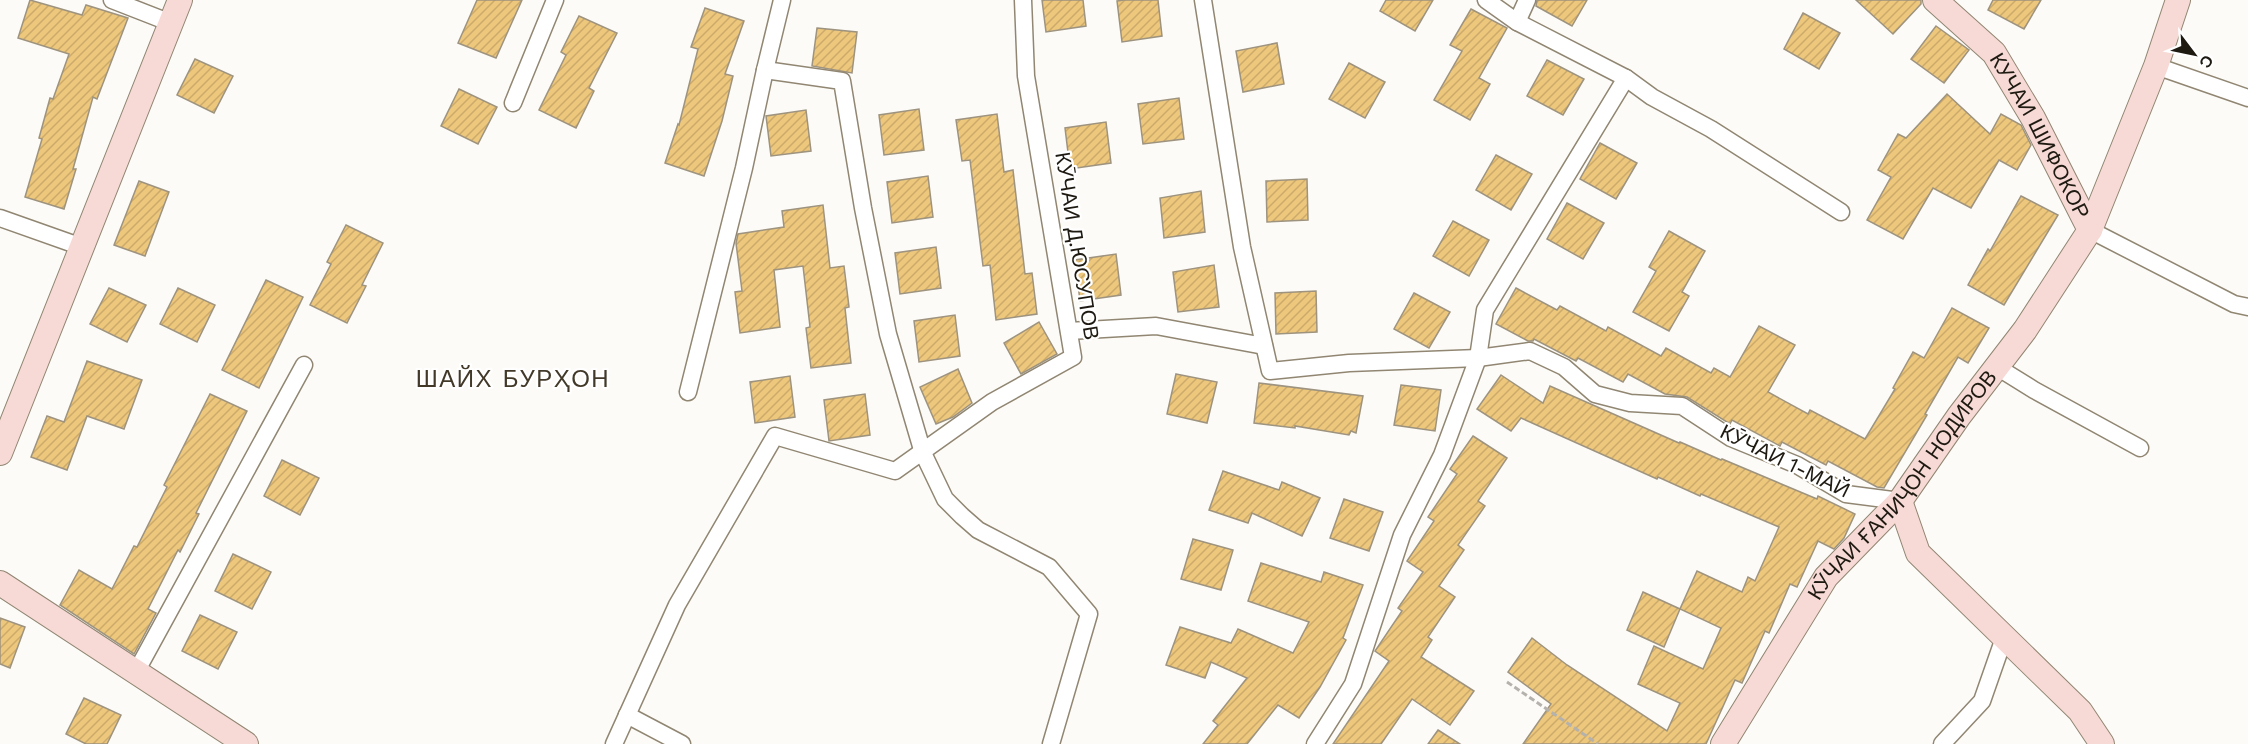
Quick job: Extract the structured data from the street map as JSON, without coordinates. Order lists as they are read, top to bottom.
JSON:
{
  "streets": {
    "street": [
      "КУЧАИ ШИФОКОР",
      "КӮЧАИ Д.ЮСУПОВ",
      "КӮЧАИ 1-МАЙ",
      "КӮЧАИ ҒАНИҶОН НОДИРОВ"
    ]
  },
  "crossings": [
    ["КУЧАИ ШИФОКОР", "КӮЧАИ ҒАНИҶОН НОДИРОВ"],
    ["КӮЧАИ 1-МАЙ", "КӮЧАИ ҒАНИҶОН НОДИРОВ"]
  ],
  "districts": ["ШАЙХ БУРҲОН"],
  "north": "bottom right"
}
